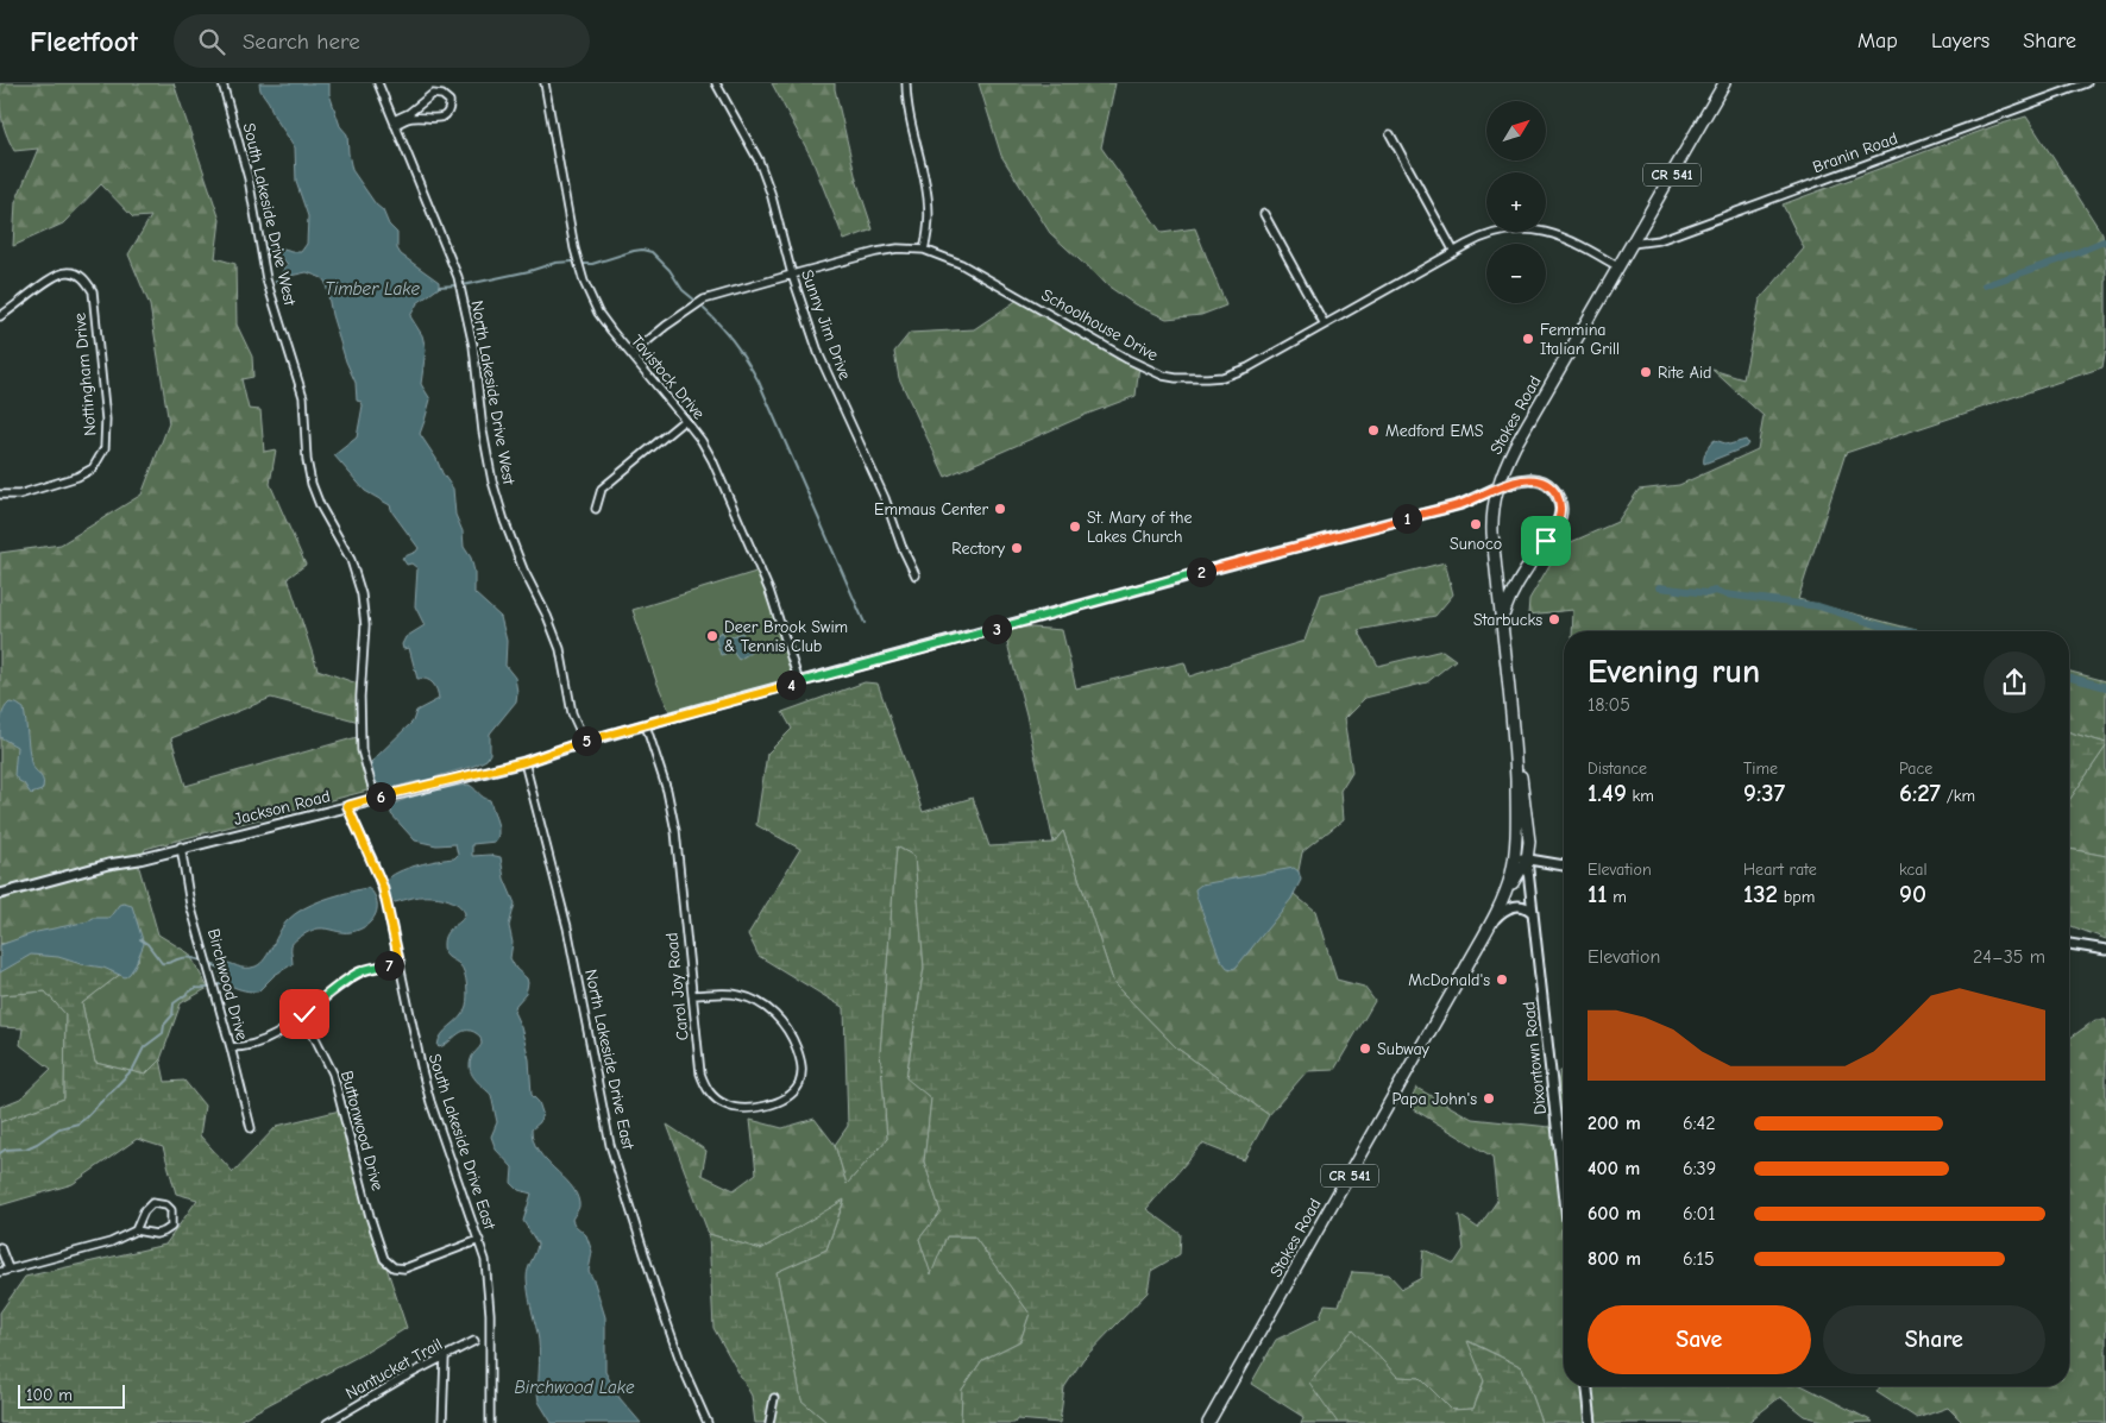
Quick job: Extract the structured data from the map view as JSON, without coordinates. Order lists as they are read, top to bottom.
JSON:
{
  "streets": {
    "main road": ["CR 541", "Stokes Road"],
    "street": [
      "Branin Road",
      "South Lakeside Drive West",
      "Sunny Jim Drive",
      "Schoolhouse Drive",
      "Nottingham Drive",
      "Tavistock Drive",
      "North Lakeside Drive West",
      "Jackson Road",
      "Birchwood Drive",
      "Carol Joy Road",
      "Dixontown Road",
      "North Lakeside Drive East",
      "Buttonwood Drive",
      "South Lakeside Drive East",
      "Nantucket Trail"
    ]
  },
  "crossings": [
    ["Branin Road", "Stokes Road"],
    ["South Lakeside Drive West", "Jackson Road"],
    ["Sunny Jim Drive", "Schoolhouse Drive"],
    ["Schoolhouse Drive", "Tavistock Drive"],
    ["Schoolhouse Drive", "Stokes Road"],
    ["Tavistock Drive", "Jackson Road"],
    ["North Lakeside Drive West", "Jackson Road"],
    ["Stokes Road", "Jackson Road"],
    ["Stokes Road", "Dixontown Road"],
    ["Jackson Road", "Birchwood Drive"],
    ["Jackson Road", "Carol Joy Road"],
    ["Jackson Road", "North Lakeside Drive East"],
    ["Jackson Road", "South Lakeside Drive East"],
    ["Buttonwood Drive", "South Lakeside Drive East"]
  ],
  "water": ["Timber Lake", "Birchwood Lake"],
  "places": [
    "Femmina Italian Grill",
    "Rite Aid",
    "Medford EMS",
    "Emmaus Center",
    "Sunoco",
    "St. Mary of the Lakes Church",
    "Rectory",
    "Starbucks",
    "Deer Brook Swim & Tennis Club",
    "McDonald's",
    "Subway",
    "Papa John's"
  ],
  "scale_bar": "100 m",
  "north": "top right",
  "page": {
    "header": "Fleetfoot",
    "search": "Search here",
    "nav": ["Map", "Layers", "Share"],
    "map_buttons": ["+", "−"],
    "pins": [
      "1",
      "2",
      "3",
      "4",
      "5",
      "6",
      "7"
    ],
    "heading": ["Evening run", "18:05"],
    "stats": [
      ["Distance", "1.49 km"],
      ["Time", "9:37"],
      ["Pace", "6:27 /km"],
      ["Elevation", "11 m"],
      ["Heart rate", "132 bpm"],
      ["kcal", "90"]
    ],
    "chart": ["Elevation", "24–35 m"],
    "list": [
      {
        "name": "200 m",
        "note": "6:42"
      },
      {
        "name": "400 m",
        "note": "6:39"
      },
      {
        "name": "600 m",
        "note": "6:01"
      },
      {
        "name": "800 m",
        "note": "6:15"
      }
    ],
    "buttons": ["Save", "Share"],
    "scale": "100 m"
  }
}
